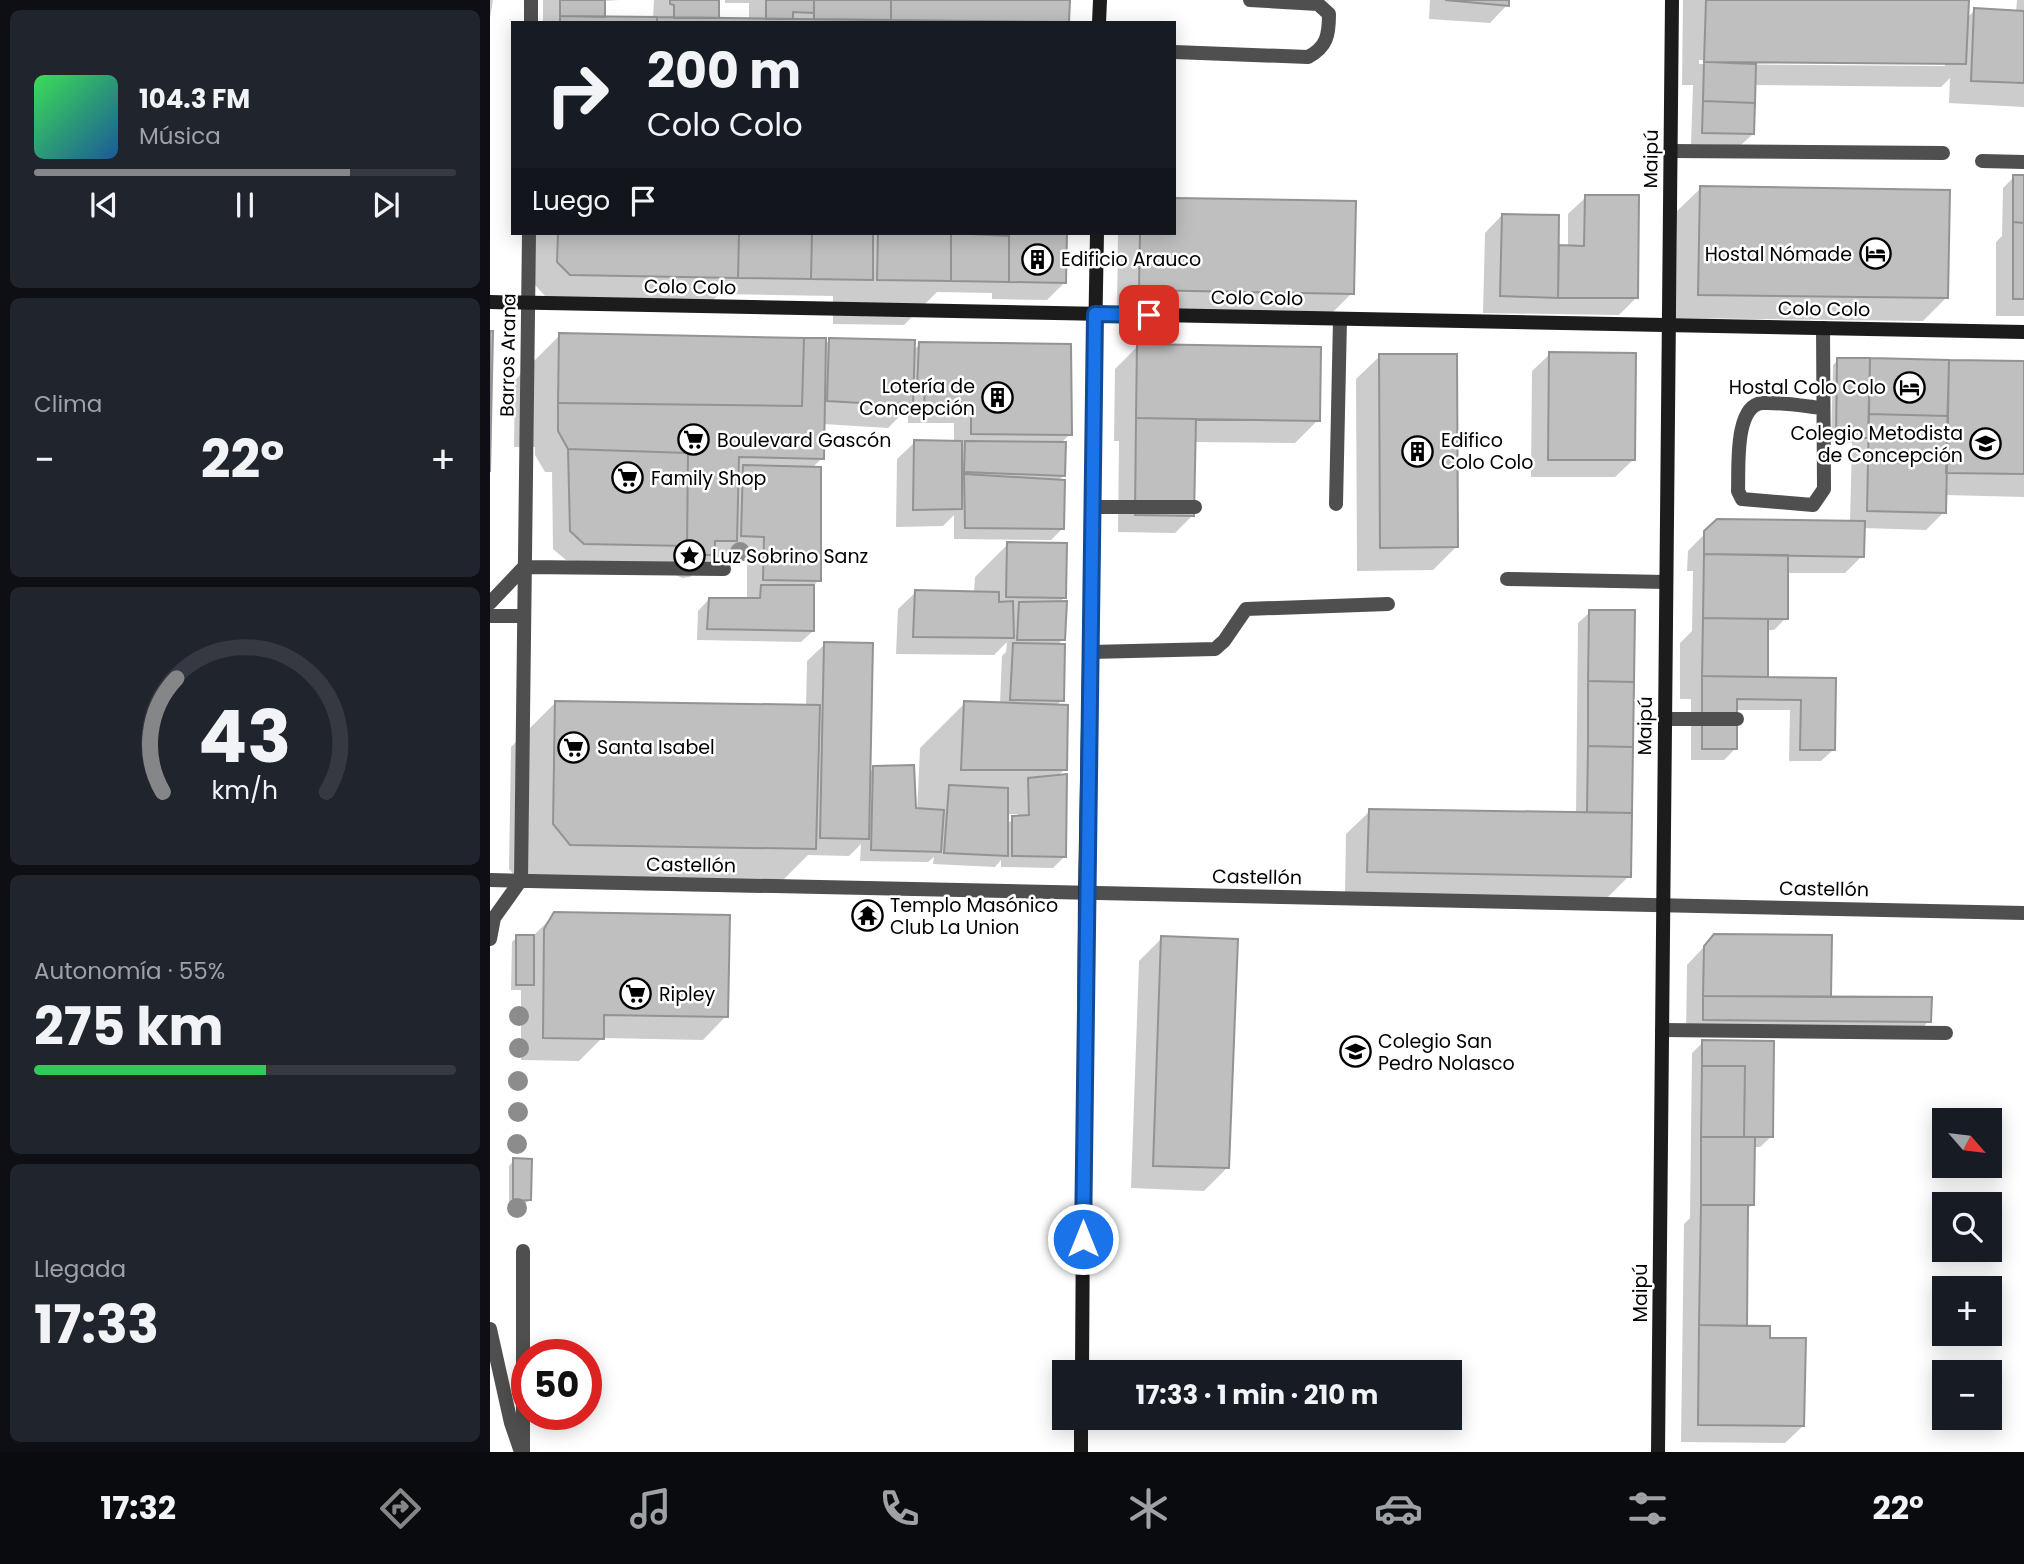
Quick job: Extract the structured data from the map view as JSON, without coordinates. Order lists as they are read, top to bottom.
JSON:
{
  "streets": {
    "main road": ["Maipú", "Colo Colo"],
    "street": ["Barros Arana", "Castellón"]
  },
  "crossings": [
    ["Maipú", "Colo Colo"],
    ["Maipú", "Castellón"],
    ["Colo Colo", "Barros Arana"],
    ["Barros Arana", "Castellón"]
  ],
  "places": {
    "hotel": ["Hostal Nómade", "Hostal Colo Colo"],
    "building": ["Edificio Arauco", "Lotería de Concepción", "Edifico Colo Colo"],
    "supermarket": [
      "Boulevard Gascón",
      "Family Shop",
      "Santa Isabel",
      "Ripley"
    ],
    "school or university": ["Colegio Metodista de Concepción", "Colegio San Pedro Nolasco"],
    "place": ["Luz Sobrino Sanz"],
    "temple": ["Templo Masónico Club La Union"]
  },
  "north": "bottom right",
  "page": {
    "turn": ["200 m", "Colo Colo"],
    "song": ["104.3 FM", "Música"],
    "then": "Luego",
    "tile": [
      "Clima",
      ["Autonomía · 55%", "275 km"],
      ["Llegada", "17:33"]
    ],
    "heat": ["−", "22°", "+"],
    "map_buttons": ["+", "−"],
    "limit": "50",
    "trip": "17:33 · 1 min · 210 m",
    "tabs": ["17:32", "22°"],
    "gauge": ["43", "km/h"]
  }
}
